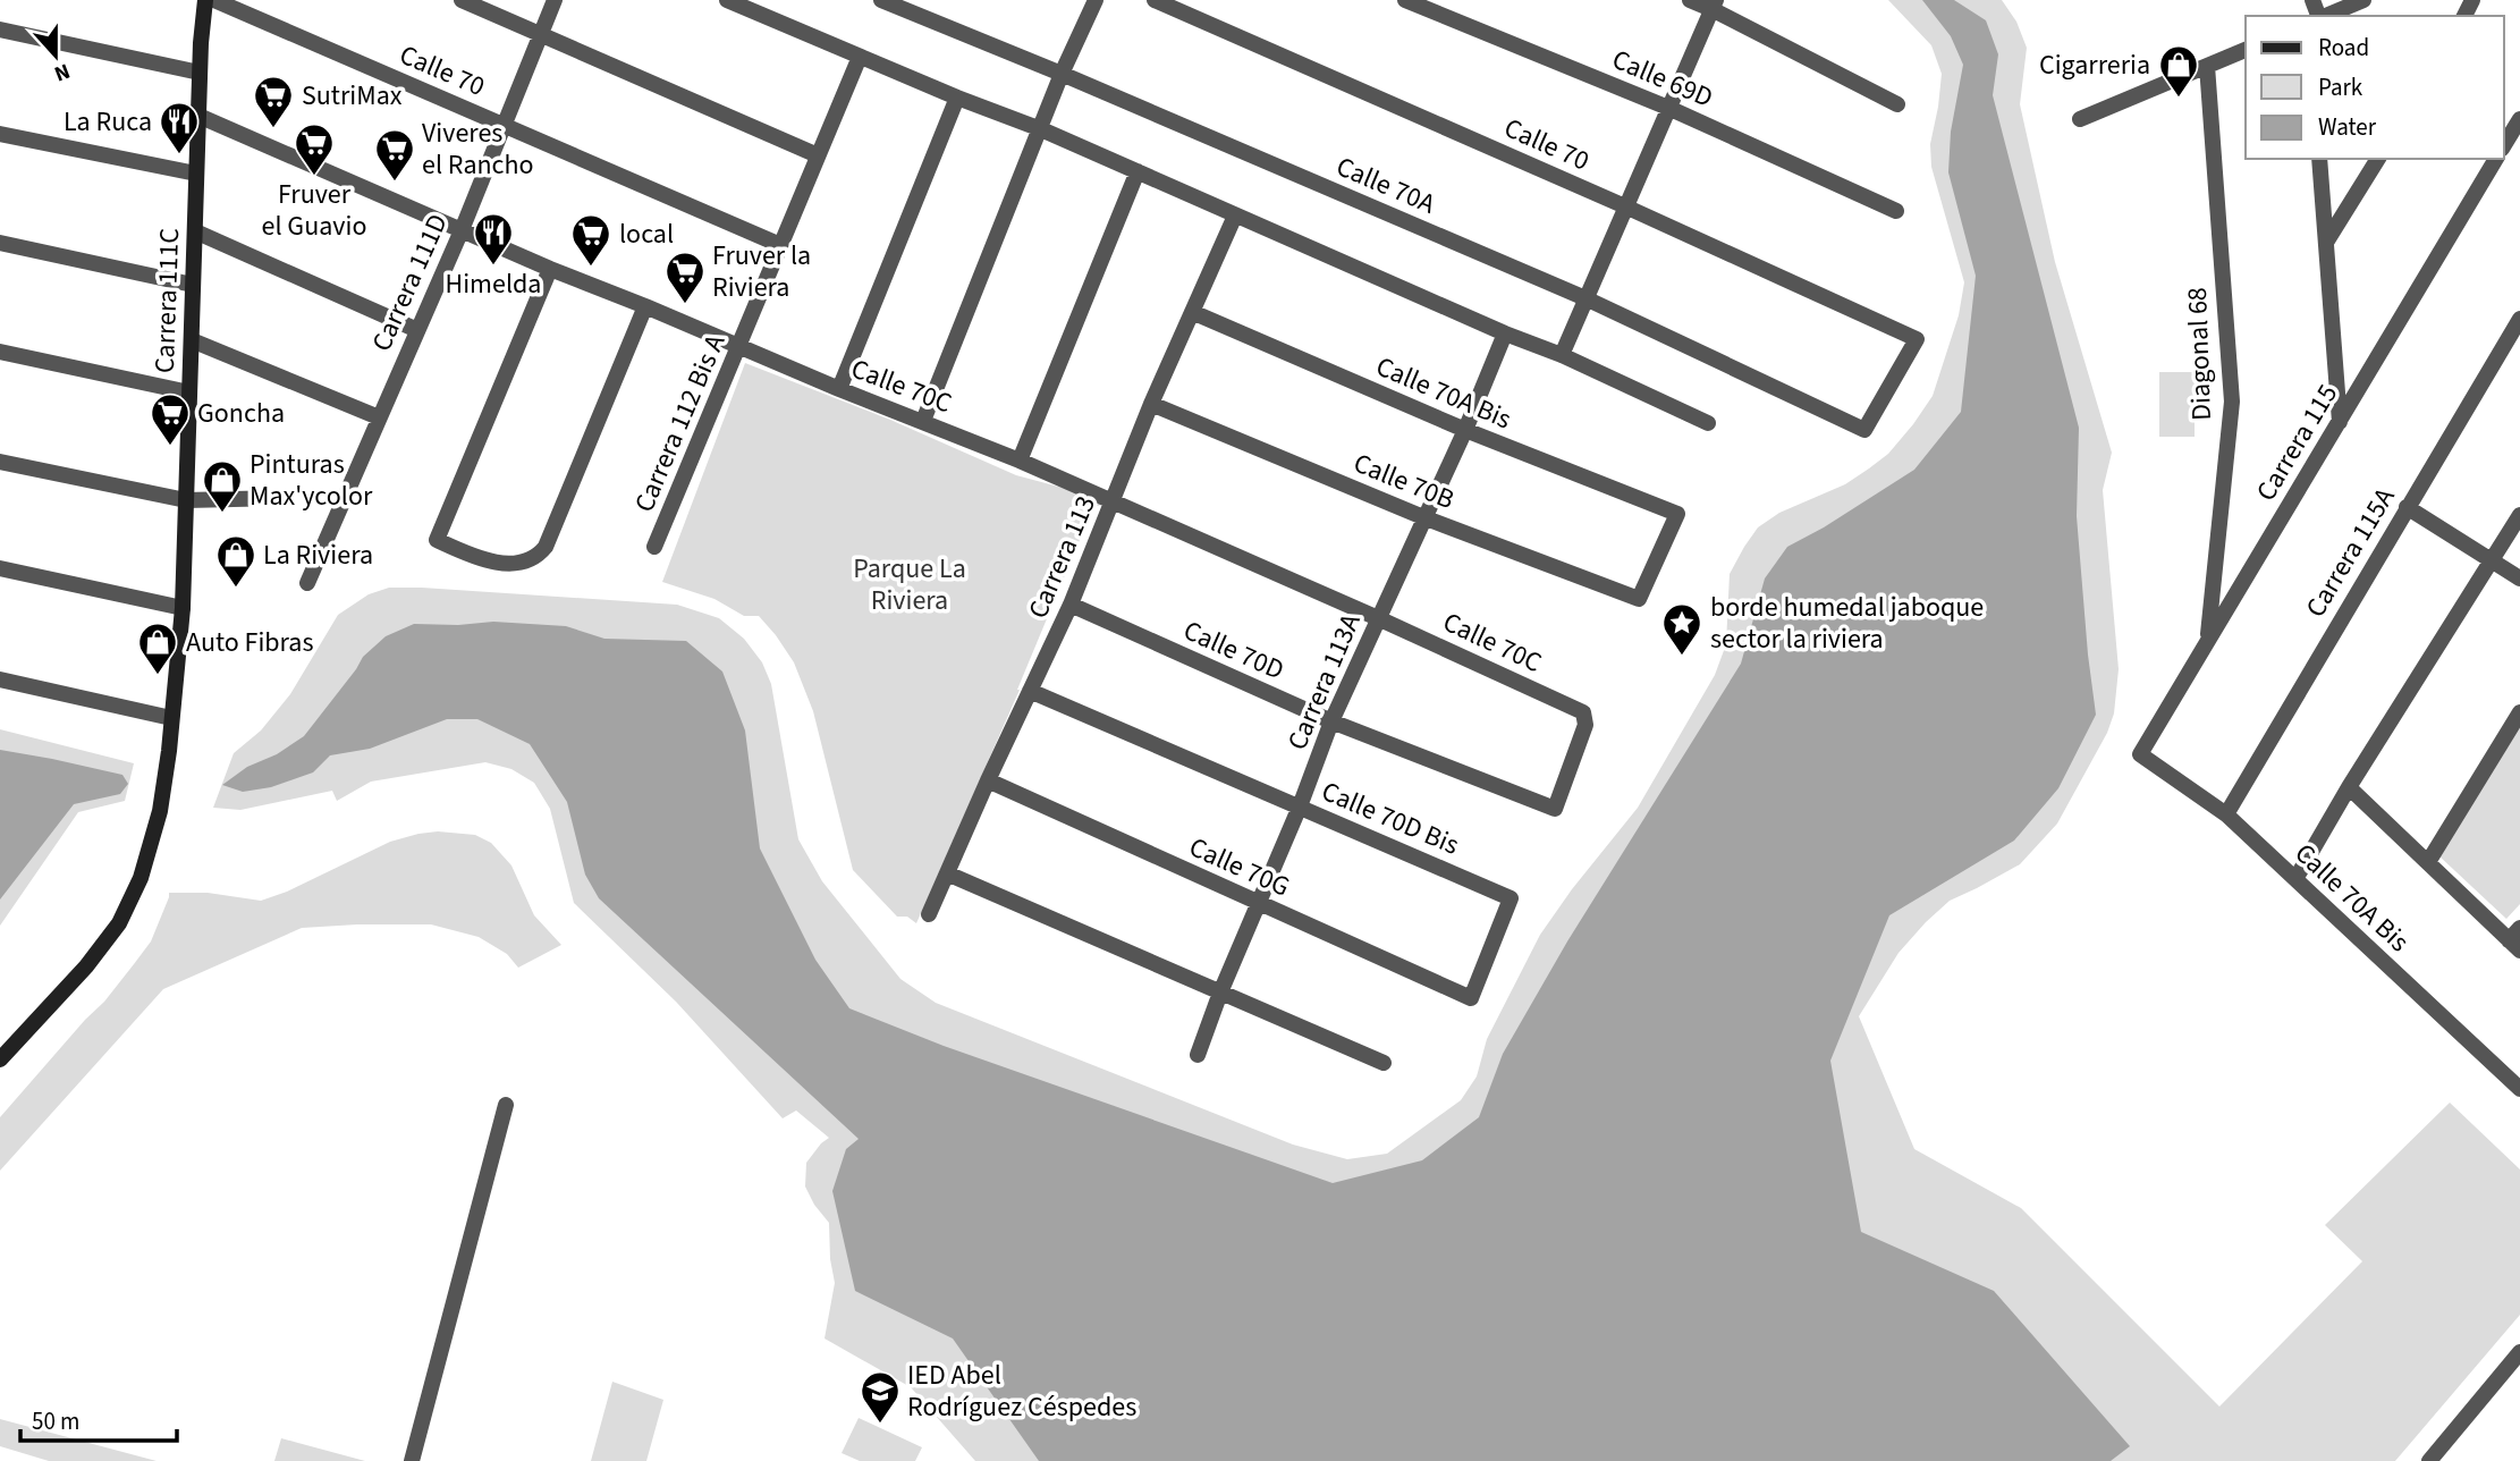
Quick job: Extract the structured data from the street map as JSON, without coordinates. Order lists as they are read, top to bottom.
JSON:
{
  "streets": {
    "main road": ["Carrera 111C"],
    "street": [
      "Calle 70",
      "Calle 69D",
      "Calle 70A",
      "Carrera 111D",
      "Diagonal 68",
      "Calle 70C",
      "Calle 70A Bis",
      "Carrera 112 Bis A",
      "Carrera 115",
      "Calle 70B",
      "Carrera 115A",
      "Carrera 113",
      "Calle 70D",
      "Carrera 113A",
      "Calle 70D Bis",
      "Calle 70G"
    ]
  },
  "crossings": [
    ["Calle 70", "Calle 70A"],
    ["Calle 70", "Carrera 111D"],
    ["Calle 70", "Carrera 112 Bis A"],
    ["Carrera 111D", "Calle 70C"],
    ["Carrera 111C", "Calle 70C"],
    ["Diagonal 68", "Carrera 115"],
    ["Calle 70C", "Carrera 112 Bis A"],
    ["Calle 70C", "Carrera 113"],
    ["Calle 70C", "Calle 70D"],
    ["Calle 70C", "Carrera 113A"],
    ["Calle 70A Bis", "Carrera 115"],
    ["Calle 70A Bis", "Calle 70B"],
    ["Calle 70A Bis", "Carrera 115A"],
    ["Calle 70A Bis", "Carrera 113"],
    ["Calle 70A Bis", "Carrera 113A"],
    ["Calle 70B", "Carrera 113"],
    ["Calle 70B", "Carrera 113A"],
    ["Carrera 113", "Calle 70D"],
    ["Carrera 113", "Calle 70D Bis"],
    ["Carrera 113", "Calle 70G"],
    ["Calle 70D", "Carrera 113A"],
    ["Carrera 113A", "Calle 70D Bis"],
    ["Carrera 113A", "Calle 70G"],
    ["Calle 70D Bis", "Calle 70G"]
  ],
  "parks": ["Parque La Riviera"],
  "places": {
    "shop": [
      "Cigarreria",
      "Pinturas Max'ycolor",
      "La Riviera",
      "Auto Fibras"
    ],
    "supermarket": [
      "SutriMax",
      "Fruver el Guavio",
      "Viveres el Rancho",
      "local",
      "Fruver la Riviera",
      "Goncha"
    ],
    "restaurant": ["La Ruca", "Himelda"],
    "place": ["borde humedal jaboque sector la riviera"],
    "school or university": ["IED Abel Rodríguez Céspedes"]
  },
  "legend": ["Road", "Park", "Water"],
  "scale_bar": "50 m",
  "north": "bottom"
}
